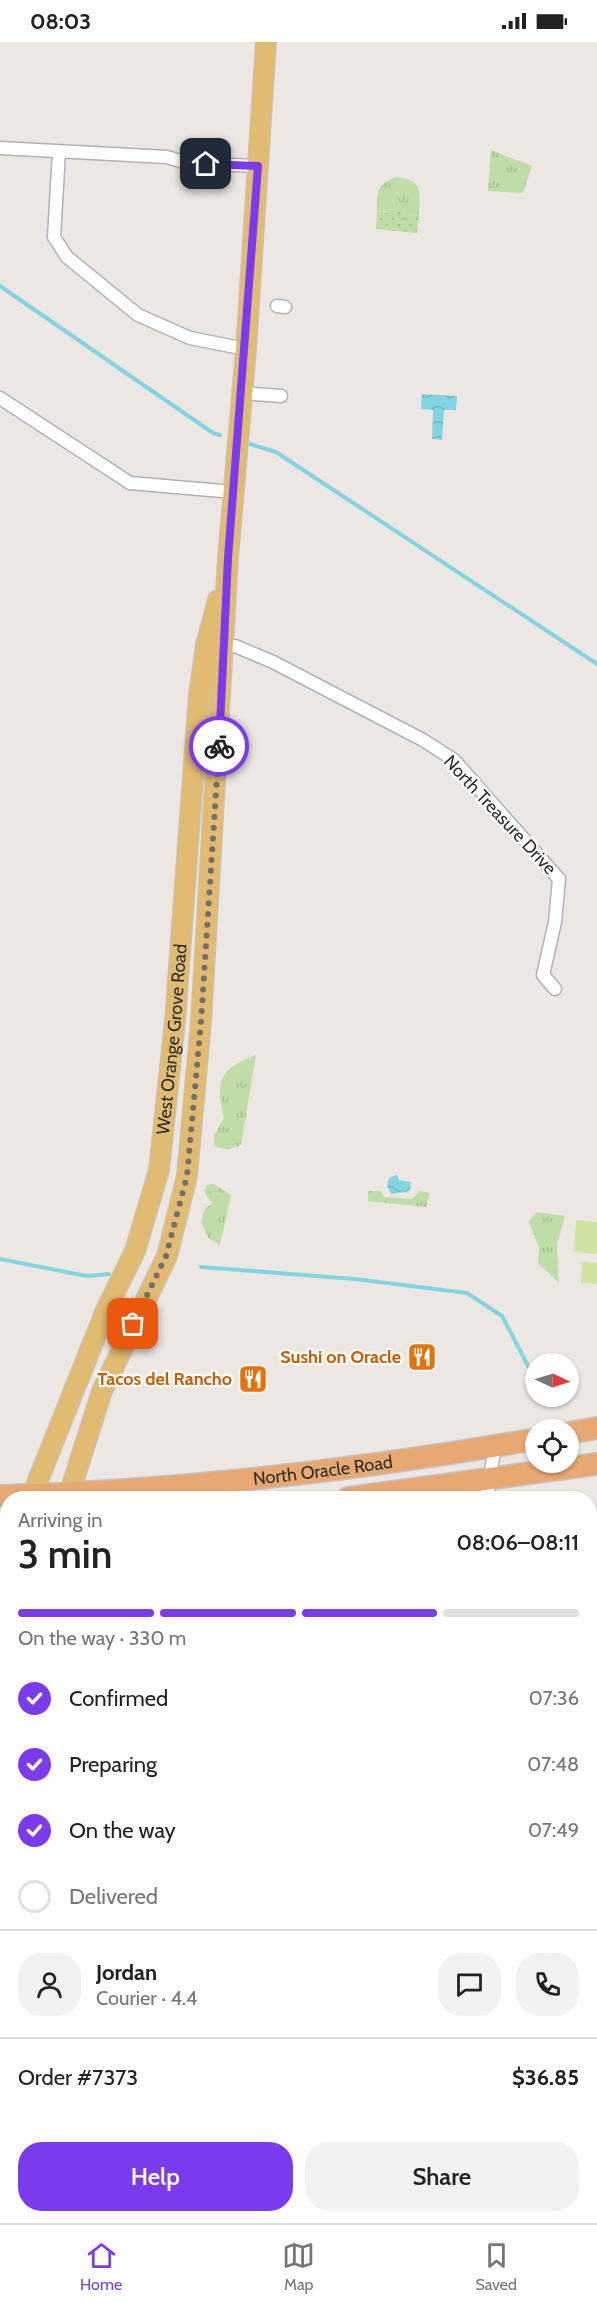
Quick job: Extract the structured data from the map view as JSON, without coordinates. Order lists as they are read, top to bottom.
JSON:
{
  "streets": {
    "highway": ["North Oracle Road"],
    "main road": ["West Orange Grove Road"],
    "street": ["North Treasure Drive"]
  },
  "crossings": [
    ["North Treasure Drive", "West Orange Grove Road"]
  ],
  "places": {
    "restaurant": ["Sushi on Oracle", "Tacos del Rancho"]
  },
  "north": "right",
  "page": {
    "status": "08:03",
    "heading": ["3 min", "Arriving in", "08:06–08:11"],
    "panel": [
      "Jordan",
      "Courier · 4.4",
      "Order #7373",
      "$36.85"
    ],
    "bar": "On the way · 330 m",
    "list": [
      ["Confirmed", "07:36"],
      ["Preparing", "07:48"],
      ["On the way", "07:49"],
      "Delivered"
    ],
    "buttons": ["Help", "Share"],
    "tabs": ["Home", "Map", "Saved"]
  }
}
